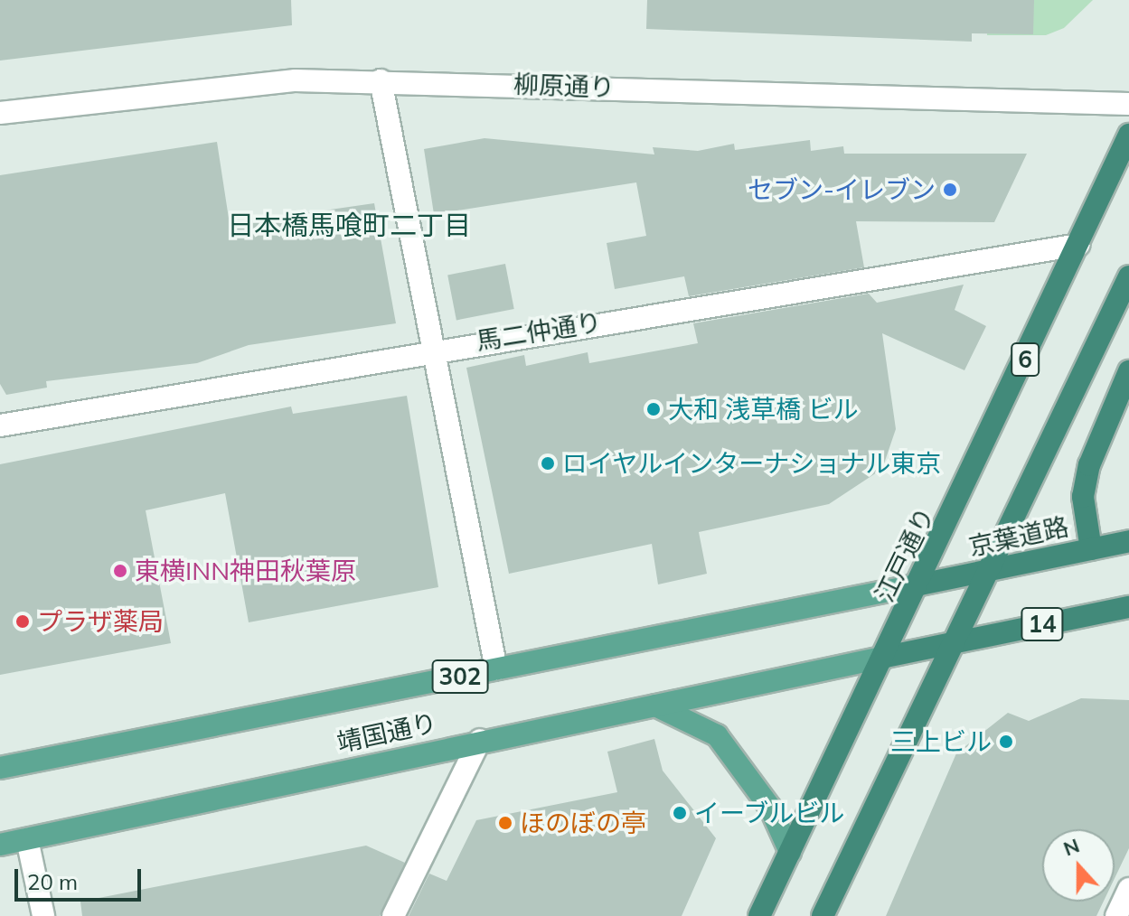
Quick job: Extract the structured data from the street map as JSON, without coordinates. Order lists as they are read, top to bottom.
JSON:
{
  "streets": {
    "highway": [
      "6",
      "京葉道路",
      "江戸通り",
      "14",
      "靖国通り"
    ],
    "main road": ["302"],
    "street": ["柳原通り", "馬二仲通り"]
  },
  "crossings": [
    ["馬二仲通り", "江戸通り"],
    ["6", "京葉道路"],
    ["6", "14"],
    ["6", "靖国通り"],
    ["京葉道路", "江戸通り"],
    ["京葉道路", "靖国通り"],
    ["江戸通り", "靖国通り"],
    ["14", "靖国通り"]
  ],
  "districts": ["日本橋馬喰町二丁目"],
  "places": [
    "セブン-イレブン",
    "大和 浅草橋 ビル",
    "ロイヤルインターナショナル東京",
    "東横INN神田秋葉原",
    "プラザ薬局",
    "三上ビル",
    "イーブルビル",
    "ほのぼの亭"
  ],
  "scale_bar": "20 m",
  "north": "top"
}
